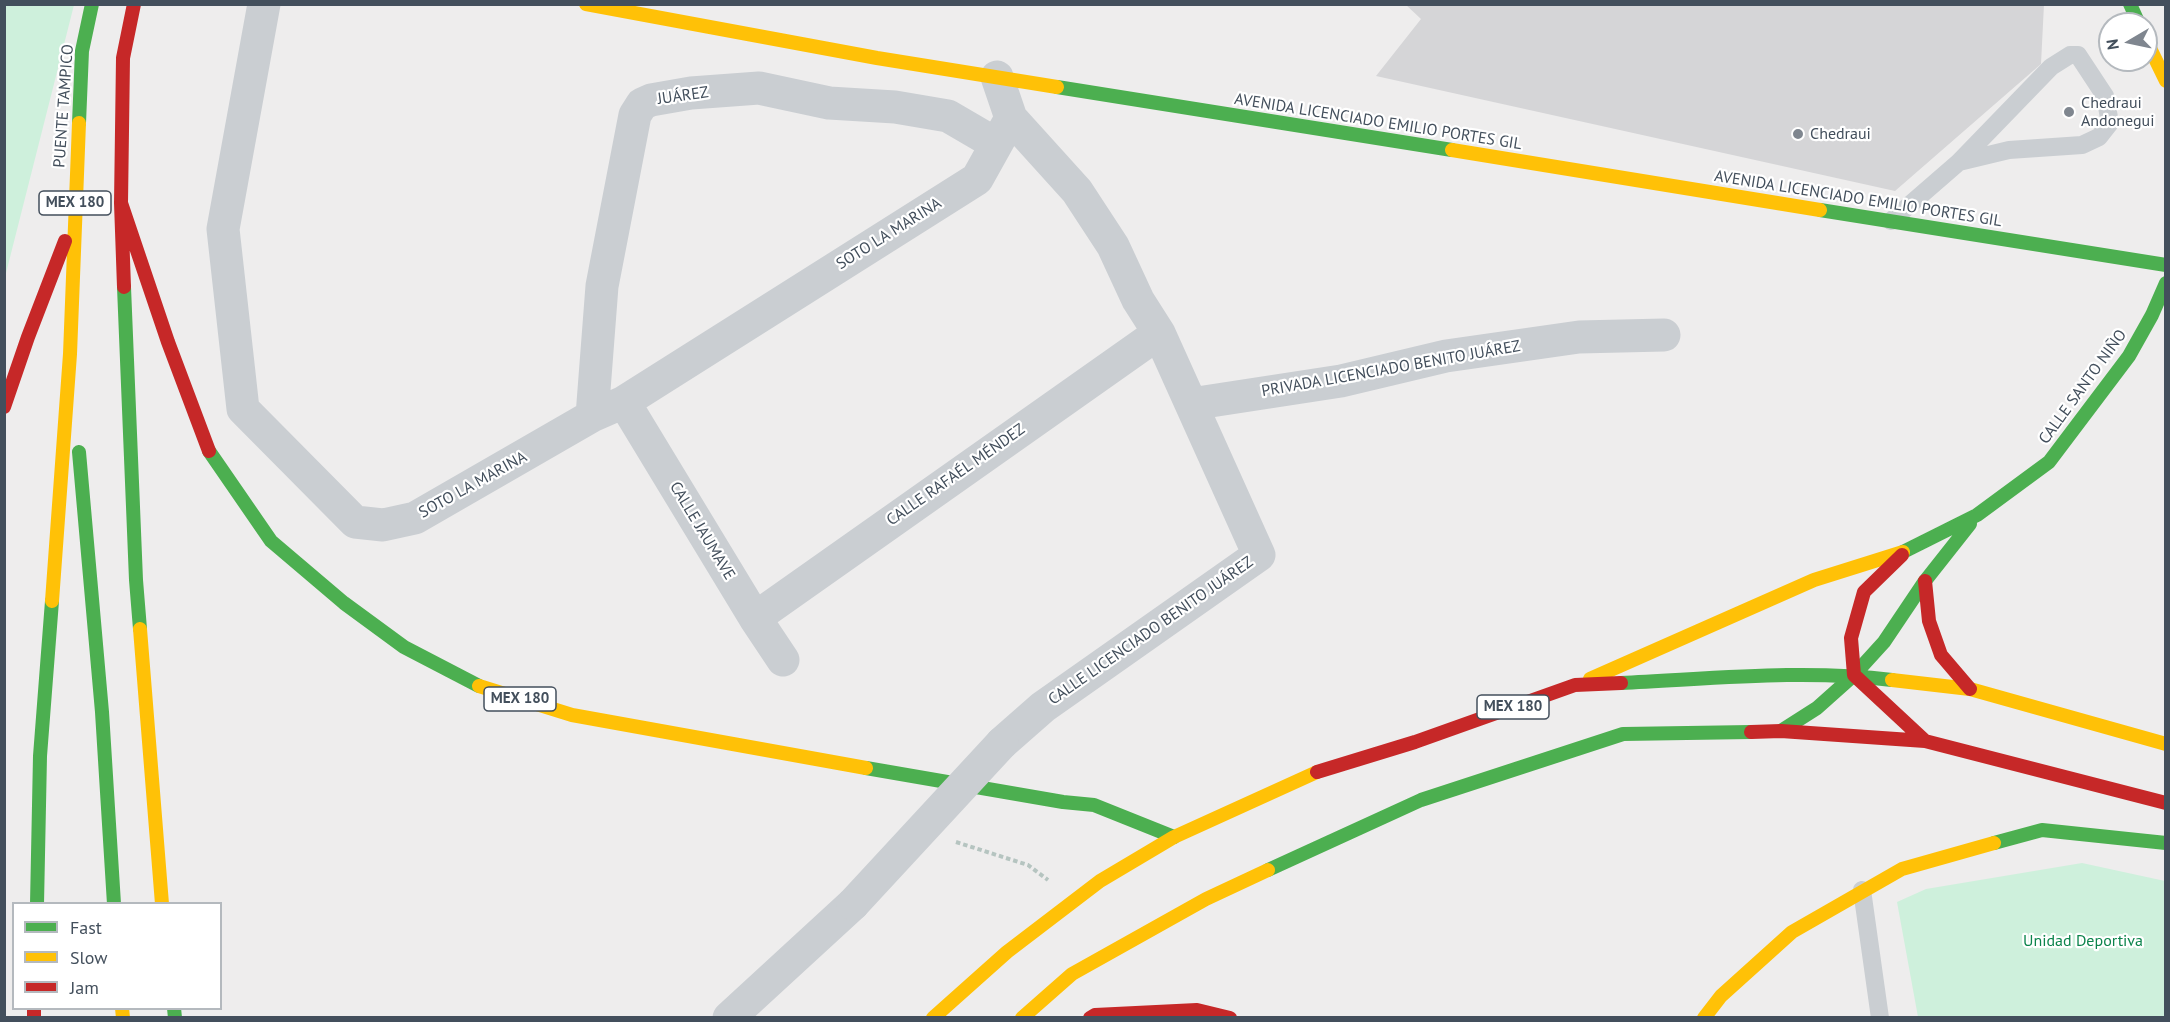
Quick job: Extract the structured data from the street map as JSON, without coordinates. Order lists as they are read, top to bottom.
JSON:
{
  "streets": {
    "main road": [
      "PUENTE TAMPICO",
      "AVENIDA LICENCIADO EMILIO PORTES GIL",
      "MEX 180",
      "CALLE SANTO NIÑO"
    ],
    "street": [
      "JUÁREZ",
      "SOTO LA MARINA",
      "PRIVADA LICENCIADO BENITO JUÁREZ",
      "CALLE RAFAÉL MÉNDEZ",
      "CALLE JAUMAVE",
      "CALLE LICENCIADO BENITO JUÁREZ"
    ]
  },
  "crossings": [
    ["JUÁREZ", "SOTO LA MARINA"],
    ["JUÁREZ", "CALLE LICENCIADO BENITO JUÁREZ"],
    ["PUENTE TAMPICO", "MEX 180"],
    ["AVENIDA LICENCIADO EMILIO PORTES GIL", "CALLE LICENCIADO BENITO JUÁREZ"],
    ["MEX 180", "CALLE SANTO NIÑO"],
    ["SOTO LA MARINA", "CALLE JAUMAVE"],
    ["SOTO LA MARINA", "CALLE LICENCIADO BENITO JUÁREZ"],
    ["PRIVADA LICENCIADO BENITO JUÁREZ", "CALLE LICENCIADO BENITO JUÁREZ"],
    ["CALLE RAFAÉL MÉNDEZ", "CALLE JAUMAVE"],
    ["CALLE RAFAÉL MÉNDEZ", "CALLE LICENCIADO BENITO JUÁREZ"]
  ],
  "parks": ["Unidad Deportiva"],
  "places": ["Chedraui Andonegui", "Chedraui"],
  "legend": ["Fast", "Slow", "Jam"],
  "north": "left"
}
